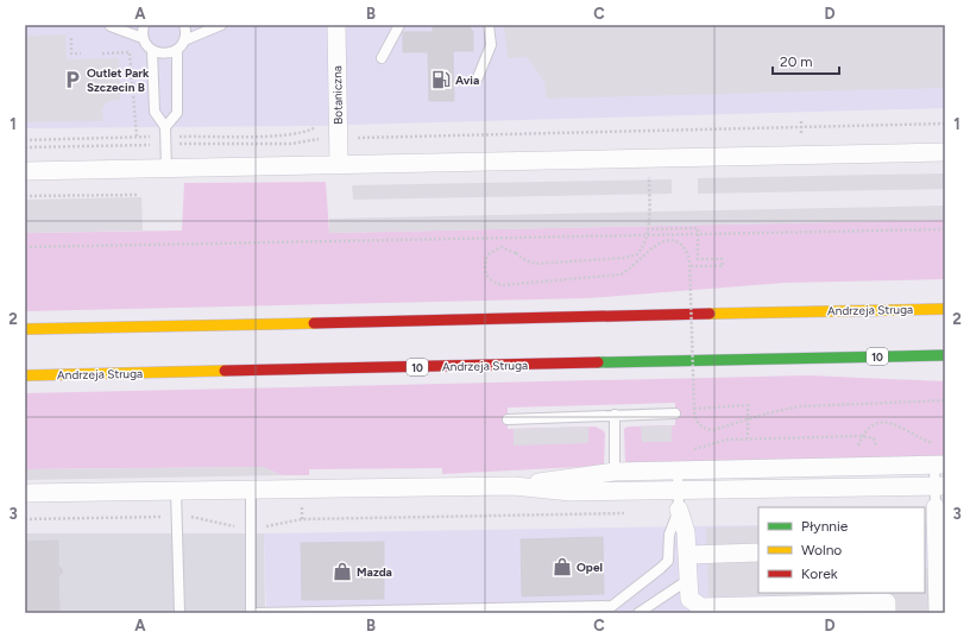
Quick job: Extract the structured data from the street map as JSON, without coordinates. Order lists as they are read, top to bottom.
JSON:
{
  "streets": {
    "main road": ["Andrzeja Struga", "10"],
    "street": ["Botaniczna"]
  },
  "places": {
    "parking": ["Outlet Park Szczecin B"],
    "fuel station": ["Avia"],
    "shop": ["Opel", "Mazda"]
  },
  "legend": ["Płynnie", "Wolno", "Korek"],
  "scale_bar": "20 m",
  "grid": {
    "columns": [
      "A",
      "B",
      "C",
      "D"
    ],
    "rows": ["1", "2", "3"]
  }
}
